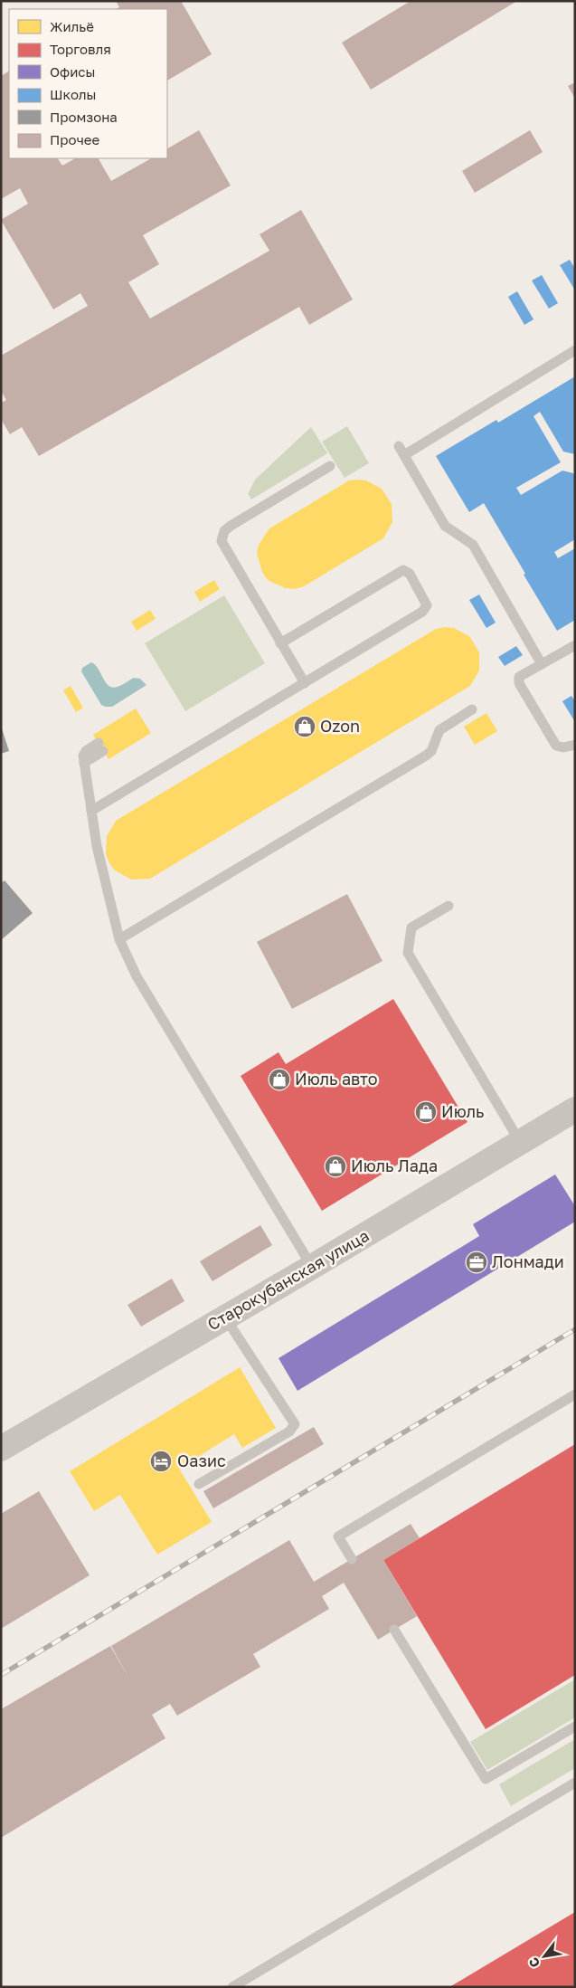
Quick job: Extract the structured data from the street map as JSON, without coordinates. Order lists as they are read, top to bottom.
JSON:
{
  "streets": {
    "street": ["Старокубанская улица"]
  },
  "places": {
    "shop": [
      "Ozon",
      "Июль авто",
      "Июль",
      "Июль Лада"
    ],
    "office": ["Лонмади"],
    "hotel": ["Оазис"]
  },
  "legend": [
    "Жильё",
    "Торговля",
    "Офисы",
    "Школы",
    "Промзона",
    "Прочее"
  ],
  "north": "bottom left"
}
